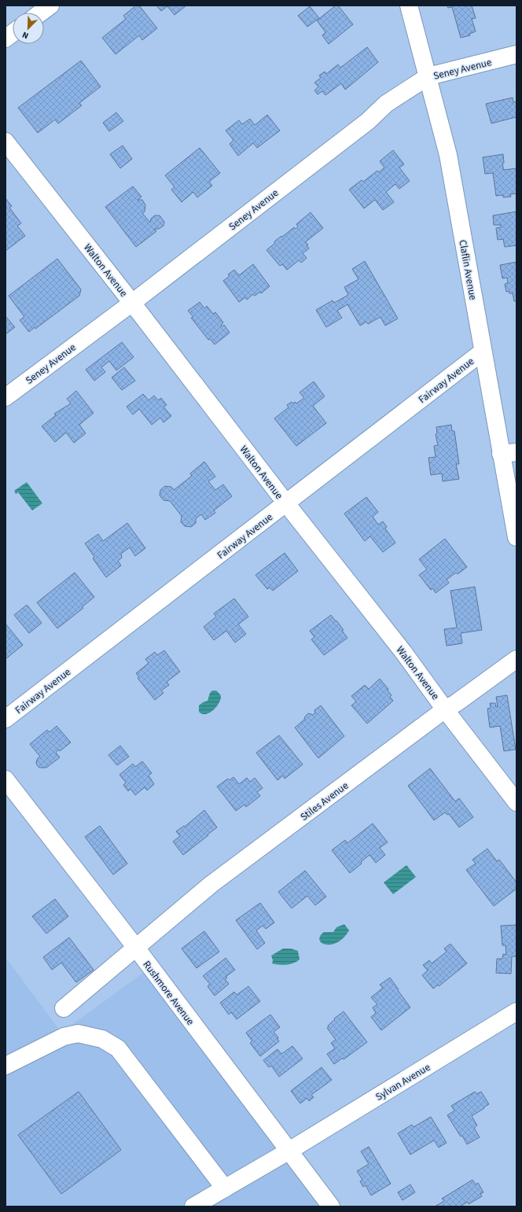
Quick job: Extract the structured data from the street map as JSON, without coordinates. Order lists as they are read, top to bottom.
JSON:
{
  "streets": {
    "street": [
      "Seney Avenue",
      "Walton Avenue",
      "Claflin Avenue",
      "Fairway Avenue",
      "Stiles Avenue",
      "Rushmore Avenue",
      "Sylvan Avenue"
    ]
  },
  "crossings": [
    ["Seney Avenue", "Walton Avenue"],
    ["Seney Avenue", "Claflin Avenue"],
    ["Walton Avenue", "Fairway Avenue"],
    ["Walton Avenue", "Stiles Avenue"],
    ["Claflin Avenue", "Fairway Avenue"],
    ["Stiles Avenue", "Rushmore Avenue"],
    ["Rushmore Avenue", "Sylvan Avenue"]
  ],
  "north": "bottom left"
}
